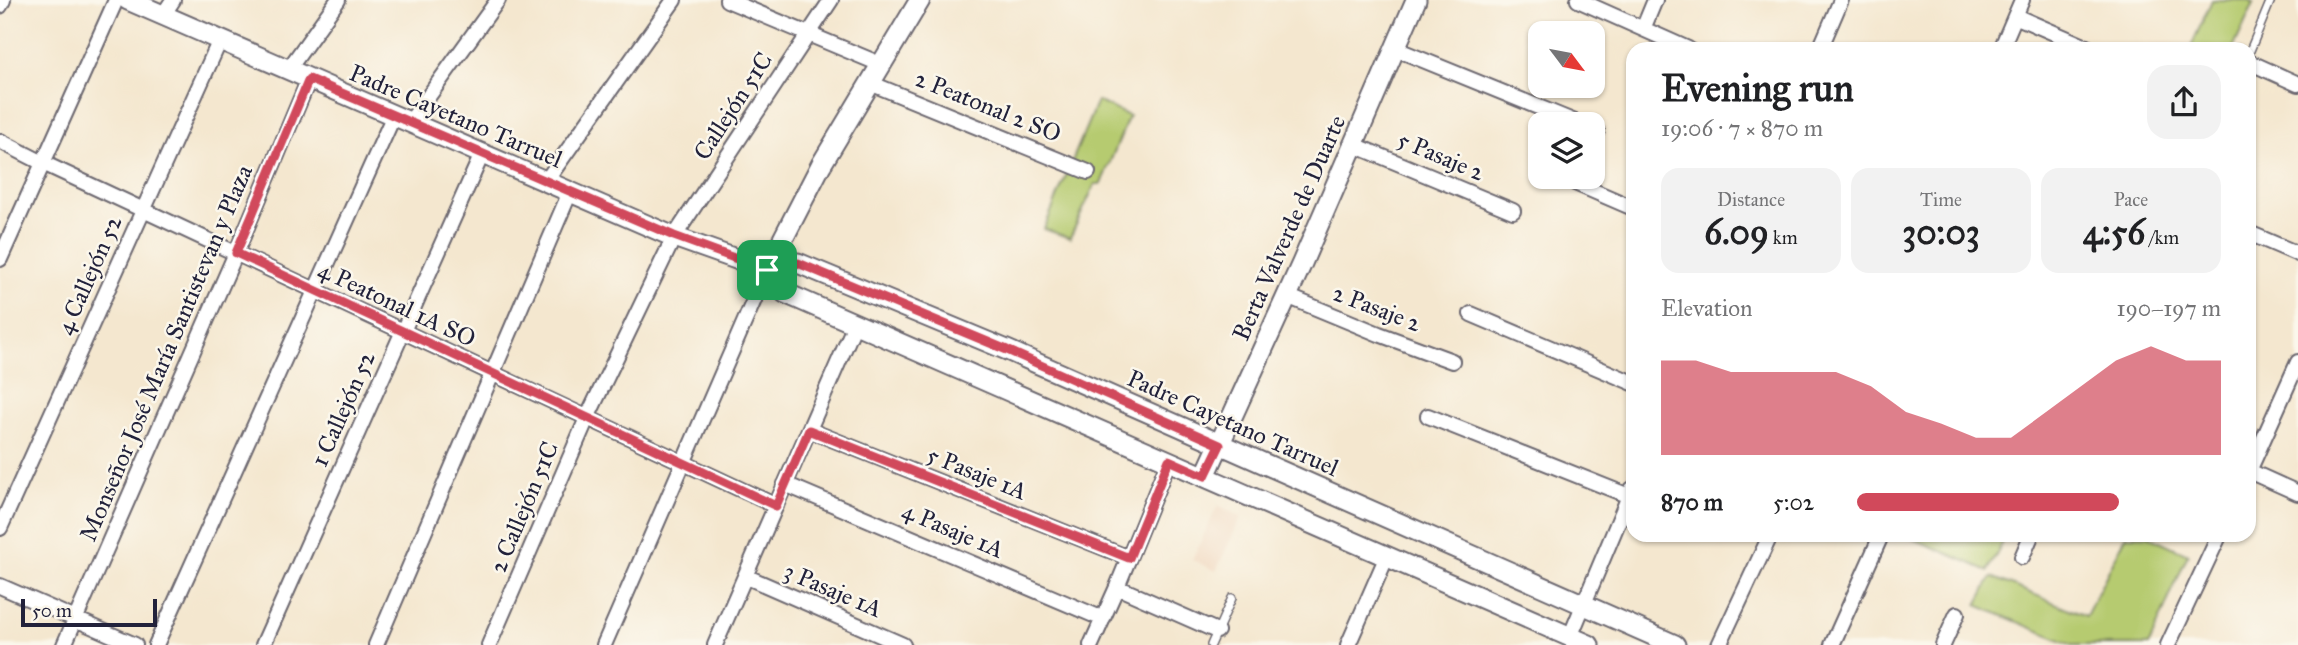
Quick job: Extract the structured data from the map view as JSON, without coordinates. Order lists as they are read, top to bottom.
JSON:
{
  "streets": {
    "street": [
      "Callejón 51C",
      "2 Peatonal 2 SO",
      "Padre Cayetano Tarruel",
      "5 Pasaje 2",
      "Berta Valverde de Duarte",
      "4 Callejón 52",
      "4 Peatonal 1A SO",
      "2 Pasaje 2",
      "Monseñor José María Santistevan y Plaza",
      "1 Callejón 52",
      "5 Pasaje 1A",
      "2 Callejón 51C",
      "4 Pasaje 1A",
      "3 Pasaje 1A"
    ]
  },
  "crossings": [
    ["Callejón 51C", "Padre Cayetano Tarruel"],
    ["Callejón 51C", "2 Callejón 51C"],
    ["Padre Cayetano Tarruel", "Berta Valverde de Duarte"],
    ["Padre Cayetano Tarruel", "4 Callejón 52"],
    ["Padre Cayetano Tarruel", "Monseñor José María Santistevan y Plaza"],
    ["Padre Cayetano Tarruel", "1 Callejón 52"],
    ["Padre Cayetano Tarruel", "2 Callejón 51C"],
    ["5 Pasaje 2", "Berta Valverde de Duarte"],
    ["Berta Valverde de Duarte", "2 Pasaje 2"],
    ["4 Callejón 52", "4 Peatonal 1A SO"],
    ["4 Peatonal 1A SO", "Monseñor José María Santistevan y Plaza"],
    ["4 Peatonal 1A SO", "1 Callejón 52"],
    ["4 Peatonal 1A SO", "2 Callejón 51C"]
  ],
  "scale_bar": "50 m",
  "north": "bottom right",
  "page": {
    "heading": ["Evening run", "19:06 · 7 × 870 m"],
    "stats": [
      ["Distance", "6.09 km"],
      ["Time", "30:03"],
      ["Pace", "4:56 /km"]
    ],
    "chart": ["Elevation", "190–197 m"],
    "list": [
      {
        "name": "870 m",
        "note": "5:02"
      }
    ],
    "scale": "50 m"
  }
}
